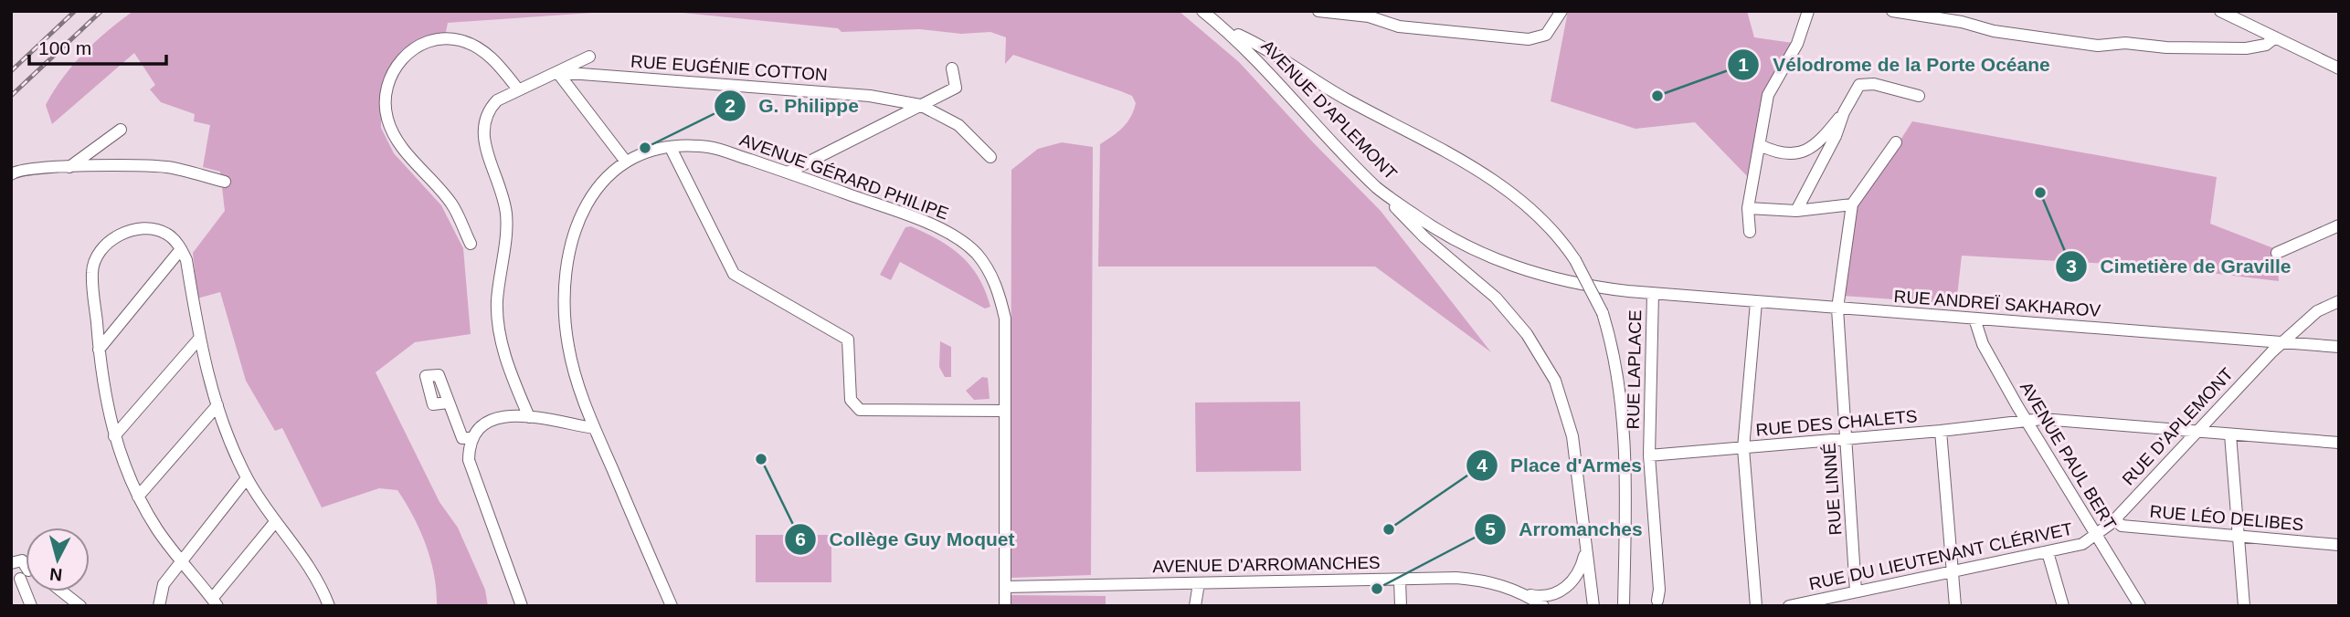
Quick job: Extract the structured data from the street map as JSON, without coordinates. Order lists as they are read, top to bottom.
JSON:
{
  "streets": {
    "street": [
      "RUE EUGÉNIE COTTON",
      "AVENUE D'APLEMONT",
      "AVENUE GÉRARD PHILIPE",
      "RUE ANDREÏ SAKHAROV",
      "RUE LAPLACE",
      "RUE DES CHALETS",
      "RUE D'APLEMONT",
      "AVENUE PAUL BERT",
      "RUE LINNÉ",
      "RUE LÉO DELIBES",
      "RUE DU LIEUTENANT CLÉRIVET",
      "AVENUE D'ARROMANCHES"
    ]
  },
  "crossings": [
    ["AVENUE D'APLEMONT", "RUE ANDREÏ SAKHAROV"],
    ["AVENUE D'APLEMONT", "RUE LAPLACE"],
    ["RUE ANDREÏ SAKHAROV", "RUE LAPLACE"],
    ["RUE ANDREÏ SAKHAROV", "RUE D'APLEMONT"],
    ["RUE ANDREÏ SAKHAROV", "AVENUE PAUL BERT"],
    ["RUE ANDREÏ SAKHAROV", "RUE LINNÉ"],
    ["RUE LAPLACE", "RUE DES CHALETS"],
    ["RUE DES CHALETS", "RUE D'APLEMONT"],
    ["RUE DES CHALETS", "AVENUE PAUL BERT"],
    ["RUE DES CHALETS", "RUE LINNÉ"],
    ["RUE D'APLEMONT", "AVENUE PAUL BERT"],
    ["RUE D'APLEMONT", "RUE LÉO DELIBES"],
    ["RUE D'APLEMONT", "RUE DU LIEUTENANT CLÉRIVET"],
    ["AVENUE PAUL BERT", "RUE DU LIEUTENANT CLÉRIVET"],
    ["RUE LINNÉ", "RUE DU LIEUTENANT CLÉRIVET"]
  ],
  "places": [
    "Vélodrome de la Porte Océane",
    "G. Philippe",
    "Cimetière de Graville",
    "Collège Guy Moquet",
    "Place d'Armes",
    "Arromanches"
  ],
  "scale_bar": "100 m",
  "north": "bottom"
}
